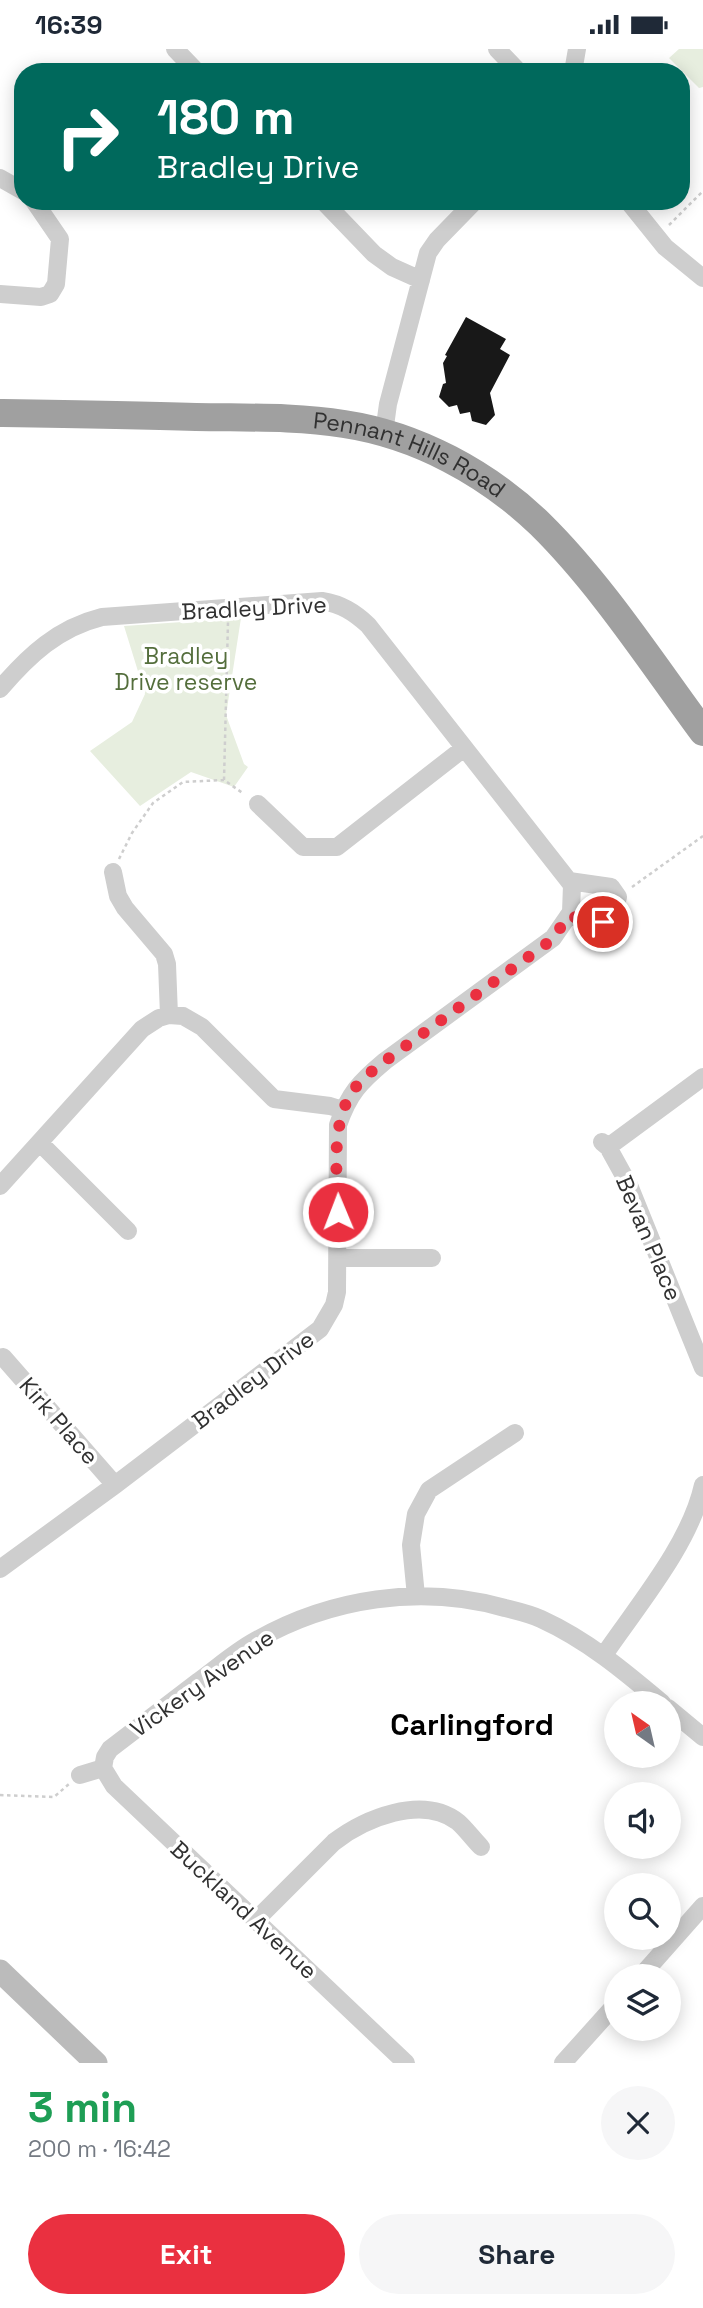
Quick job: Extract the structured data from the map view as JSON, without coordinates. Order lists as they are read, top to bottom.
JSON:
{
  "streets": {
    "highway": ["Pennant Hills Road"],
    "street": [
      "Bradley Drive",
      "Bevan Place",
      "Kirk Place",
      "Vickery Avenue",
      "Buckland Avenue"
    ]
  },
  "crossings": [
    ["Bradley Drive", "Kirk Place"],
    ["Vickery Avenue", "Buckland Avenue"]
  ],
  "districts": ["Carlingford"],
  "parks": ["Bradley Drive reserve"],
  "north": "top left",
  "page": {
    "status": "16:39",
    "turn": ["180 m", "Bradley Drive"],
    "heading": ["3 min", "200 m · 16:42"],
    "buttons": ["Exit", "Share"]
  }
}
